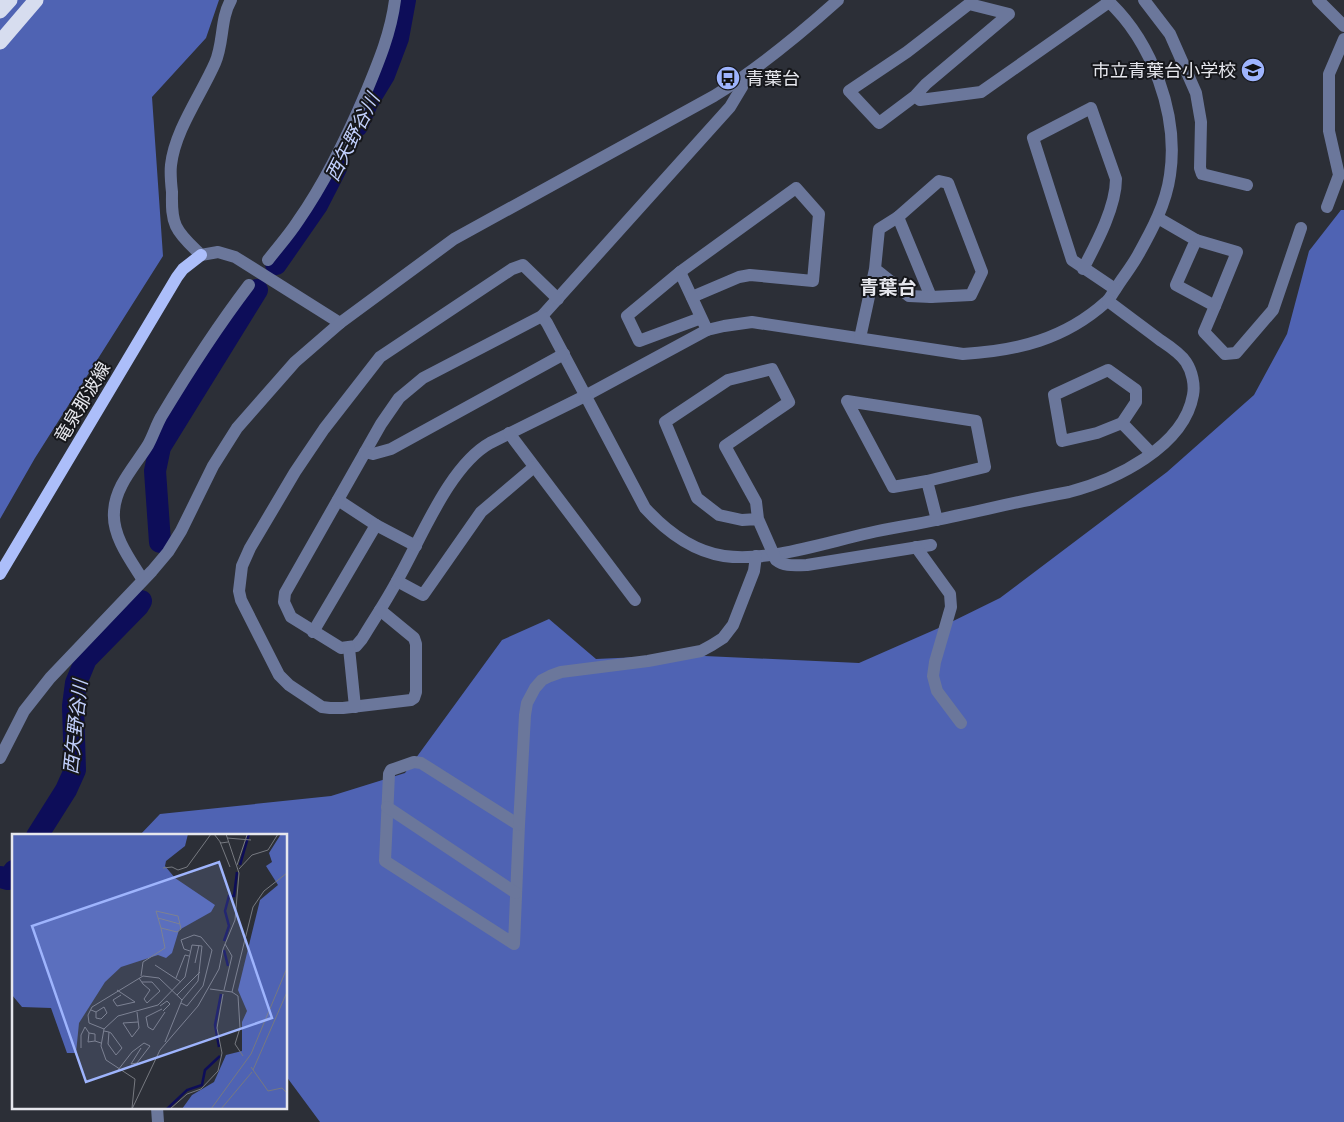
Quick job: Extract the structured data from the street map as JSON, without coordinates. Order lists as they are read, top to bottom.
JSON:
{
  "streets": {
    "main road": ["竜泉那波線"]
  },
  "districts": ["青葉台"],
  "water": ["西矢野谷川"],
  "places": {
    "school or university": ["市立青葉台小学校"],
    "bus stop": ["青葉台"]
  }
}
